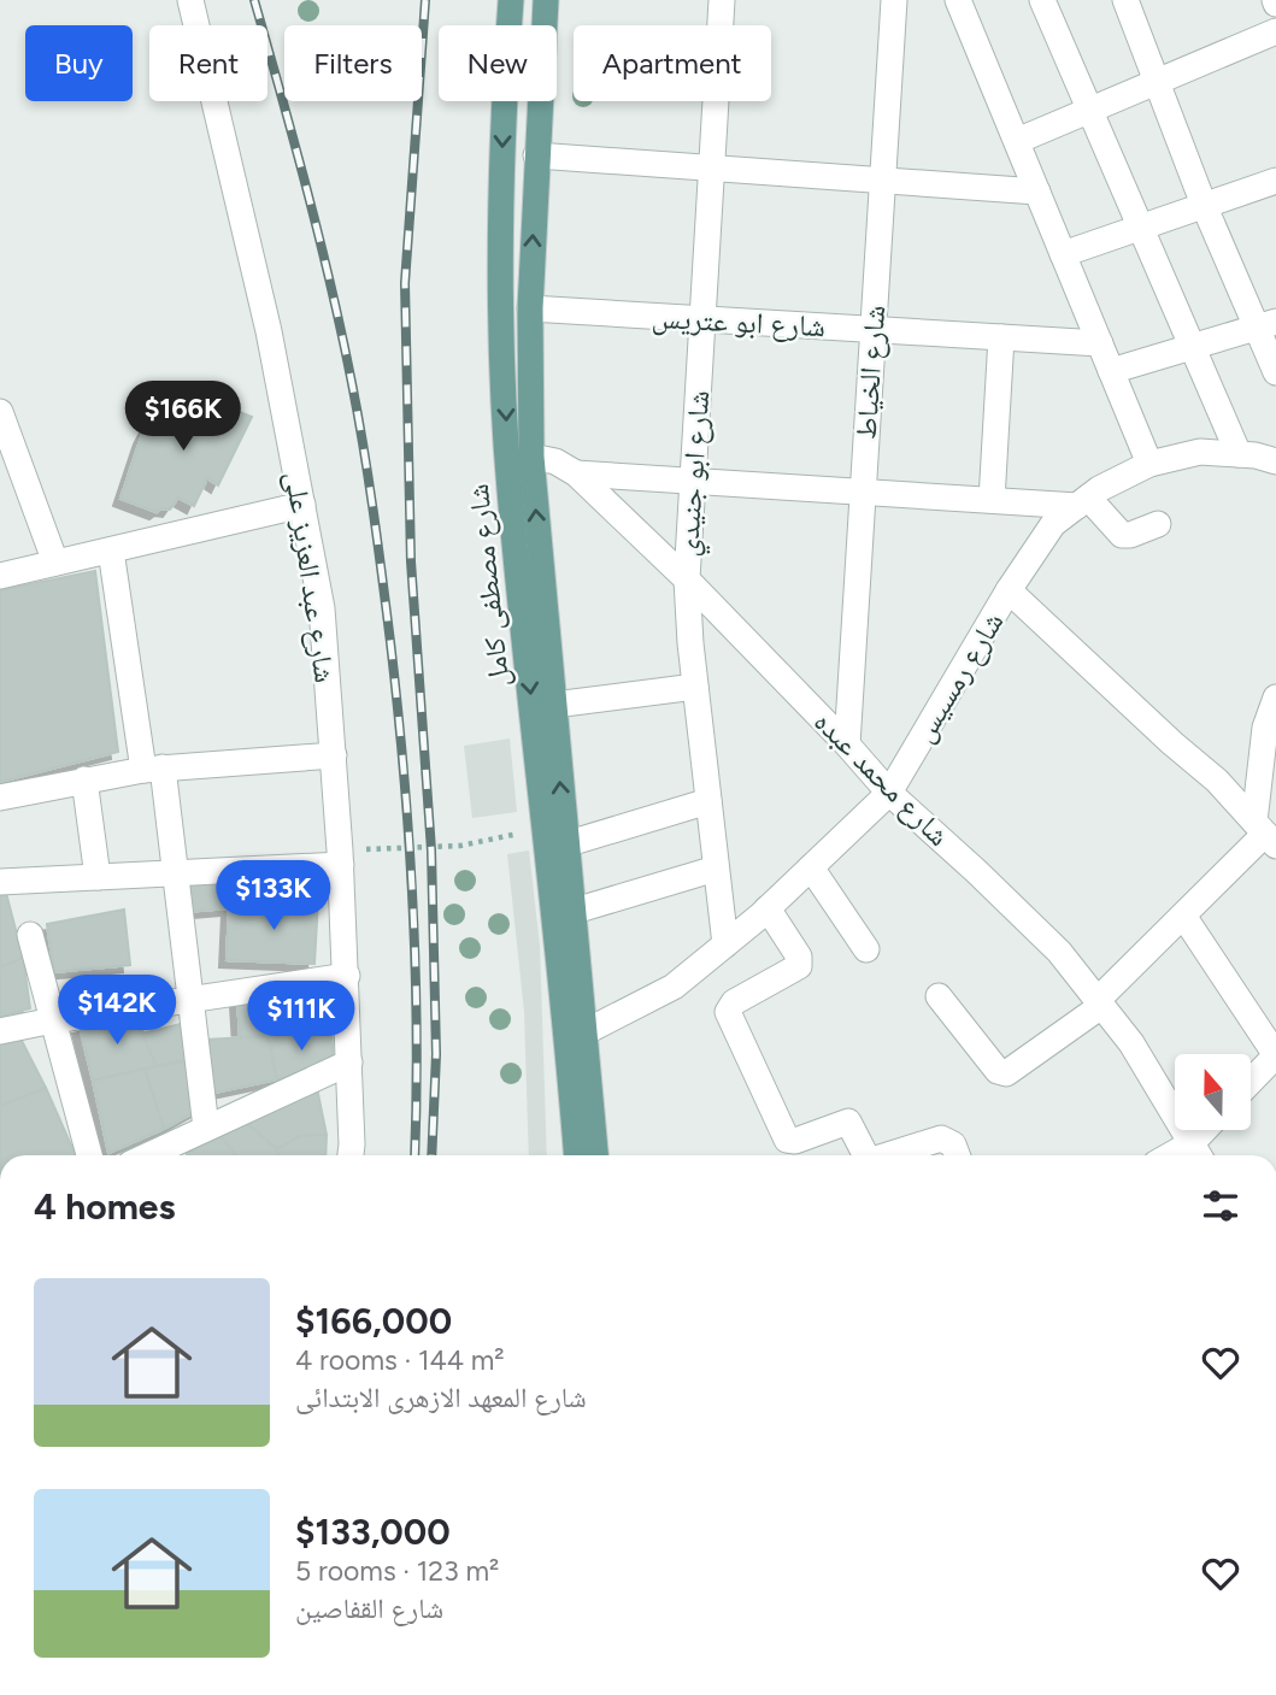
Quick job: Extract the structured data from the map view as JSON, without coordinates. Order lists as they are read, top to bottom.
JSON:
{
  "streets": {
    "main road": ["شارع مصطفى كامل"],
    "street": [
      "شارع ابو عتريس",
      "شارع الخياط",
      "شارع ابو جنيدي",
      "شارع عبد العزيز على",
      "شارع رمسيس",
      "شارع محمد عبده"
    ]
  },
  "crossings": [
    ["شارع ابو عتريس", "شارع الخياط"],
    ["شارع ابو عتريس", "شارع ابو جنيدي"],
    ["شارع ابو عتريس", "شارع مصطفى كامل"],
    ["شارع الخياط", "شارع محمد عبده"],
    ["شارع ابو جنيدي", "شارع رمسيس"],
    ["شارع ابو جنيدي", "شارع محمد عبده"],
    ["شارع مصطفى كامل", "شارع رمسيس"],
    ["شارع مصطفى كامل", "شارع محمد عبده"],
    ["شارع رمسيس", "شارع محمد عبده"]
  ],
  "north": "top",
  "page": {
    "chip": [
      "Buy",
      "Rent",
      "Filters",
      "New",
      "Apartment"
    ],
    "price": [
      "$166K",
      "$133K",
      "$142K",
      "$111K"
    ],
    "heading": "4 homes",
    "list": [
      {
        "name": "$166,000",
        "note": "4 rooms · 144 m² · شارع المعهد الازهرى الابتدائى"
      },
      {
        "name": "$133,000",
        "note": "5 rooms · 123 m² · شارع القفاصين"
      }
    ]
  }
}
